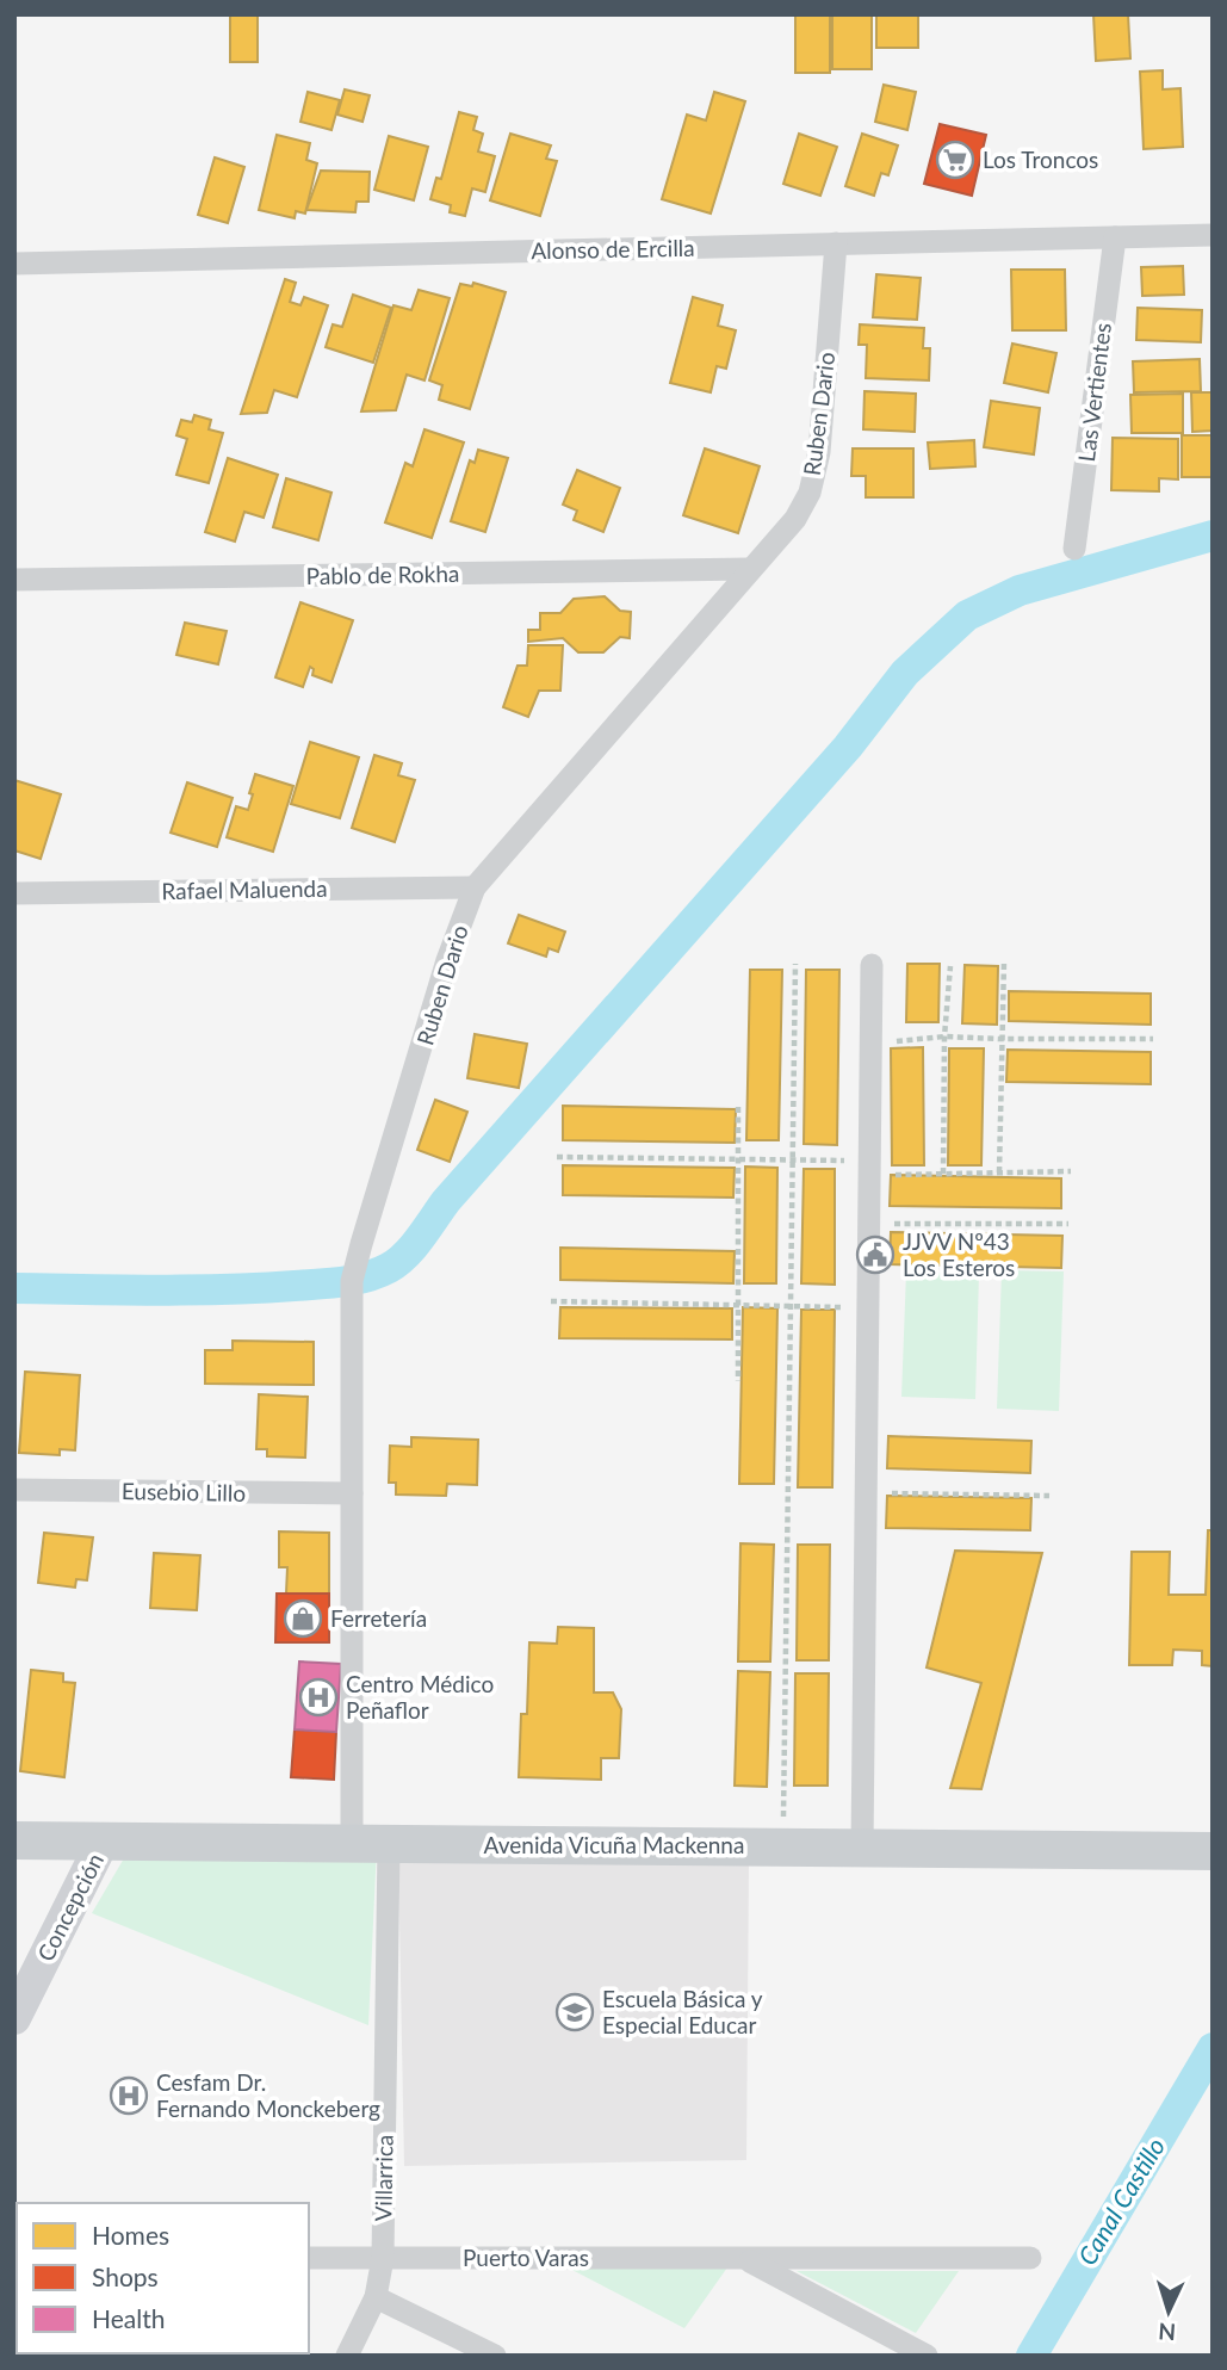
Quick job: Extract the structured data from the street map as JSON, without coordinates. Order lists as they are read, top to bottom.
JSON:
{
  "streets": {
    "main road": ["Avenida Vicuña Mackenna"],
    "street": [
      "Alonso de Ercilla",
      "Las Vertientes",
      "Ruben Dario",
      "Pablo de Rokha",
      "Rafael Maluenda",
      "Eusebio Lillo",
      "Concepción",
      "Villarrica",
      "Puerto Varas"
    ]
  },
  "crossings": [
    ["Alonso de Ercilla", "Las Vertientes"],
    ["Alonso de Ercilla", "Ruben Dario"],
    ["Ruben Dario", "Pablo de Rokha"],
    ["Ruben Dario", "Rafael Maluenda"],
    ["Ruben Dario", "Eusebio Lillo"],
    ["Ruben Dario", "Avenida Vicuña Mackenna"],
    ["Ruben Dario", "Villarrica"],
    ["Avenida Vicuña Mackenna", "Concepción"],
    ["Avenida Vicuña Mackenna", "Villarrica"],
    ["Villarrica", "Puerto Varas"]
  ],
  "water": ["Canal Castillo"],
  "places": {
    "supermarket": ["Los Troncos"],
    "public building": ["JJVV Nº43 Los Esteros"],
    "shop": ["Ferretería"],
    "hospital": ["Centro Médico Peñaflor", "Cesfam Dr. Fernando Monckeberg"],
    "school or university": ["Escuela Básica y Especial Educar"]
  },
  "legend": ["Homes", "Shops", "Health"],
  "north": "bottom"
}
